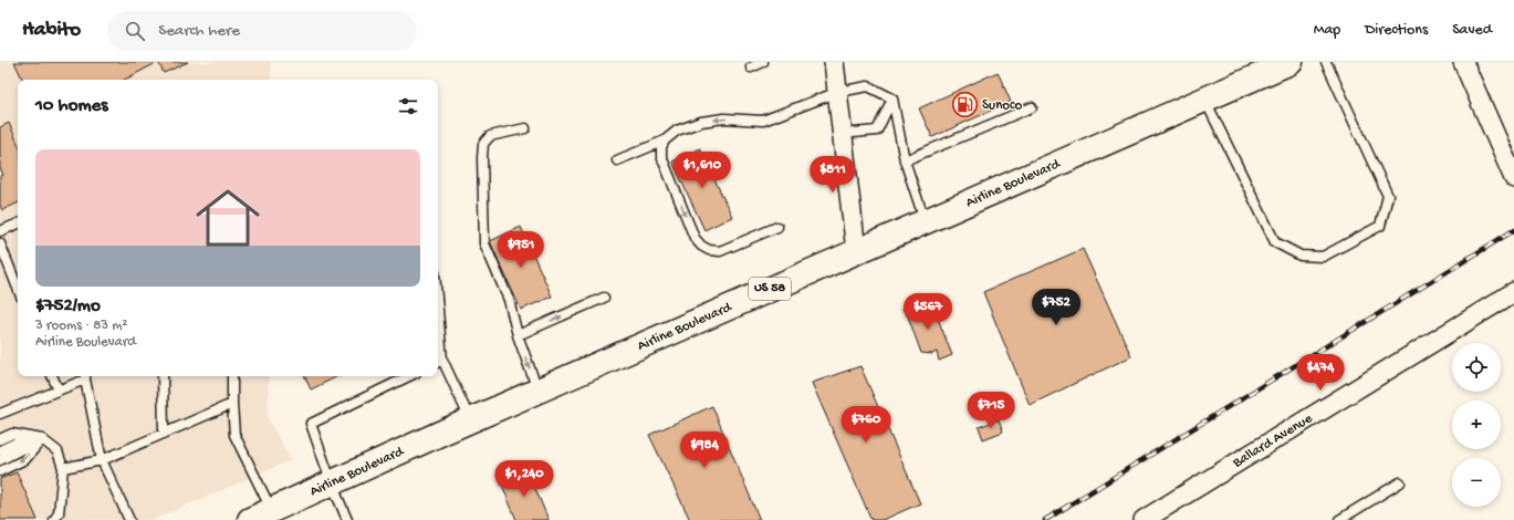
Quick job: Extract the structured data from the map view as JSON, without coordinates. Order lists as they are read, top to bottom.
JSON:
{
  "streets": {
    "main road": ["Airline Boulevard", "US 58"],
    "street": ["Ballard Avenue"]
  },
  "places": {
    "fuel station": ["Sunoco"]
  },
  "page": {
    "header": "Habito",
    "search": "Search here",
    "nav": ["Map", "Directions", "Saved"],
    "heading": "10 homes",
    "list": [
      {
        "name": "$752/mo",
        "note": "3 rooms · 83 m² · Airline Boulevard"
      }
    ],
    "price": [
      "$1,610",
      "$811",
      "$951",
      "$752",
      "$567",
      "$474",
      "$715",
      "$760",
      "$984",
      "$1,240"
    ],
    "map_buttons": ["+", "−"]
  }
}
